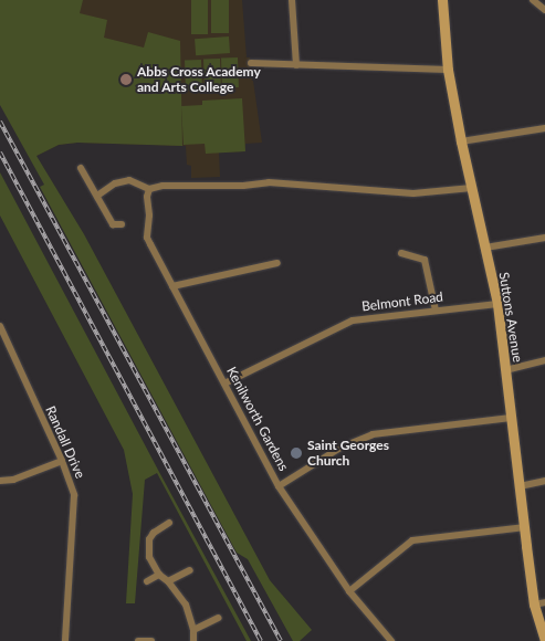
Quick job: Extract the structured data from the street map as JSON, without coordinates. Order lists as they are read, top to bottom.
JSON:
{
  "streets": {
    "street": [
      "Belmont Road",
      "Suttons Avenue",
      "Kenilworth Gardens",
      "Randall Drive"
    ]
  },
  "crossings": [
    ["Belmont Road", "Suttons Avenue"],
    ["Belmont Road", "Kenilworth Gardens"]
  ],
  "places": ["Abbs Cross Academy and Arts College", "Saint Georges Church"]
}
